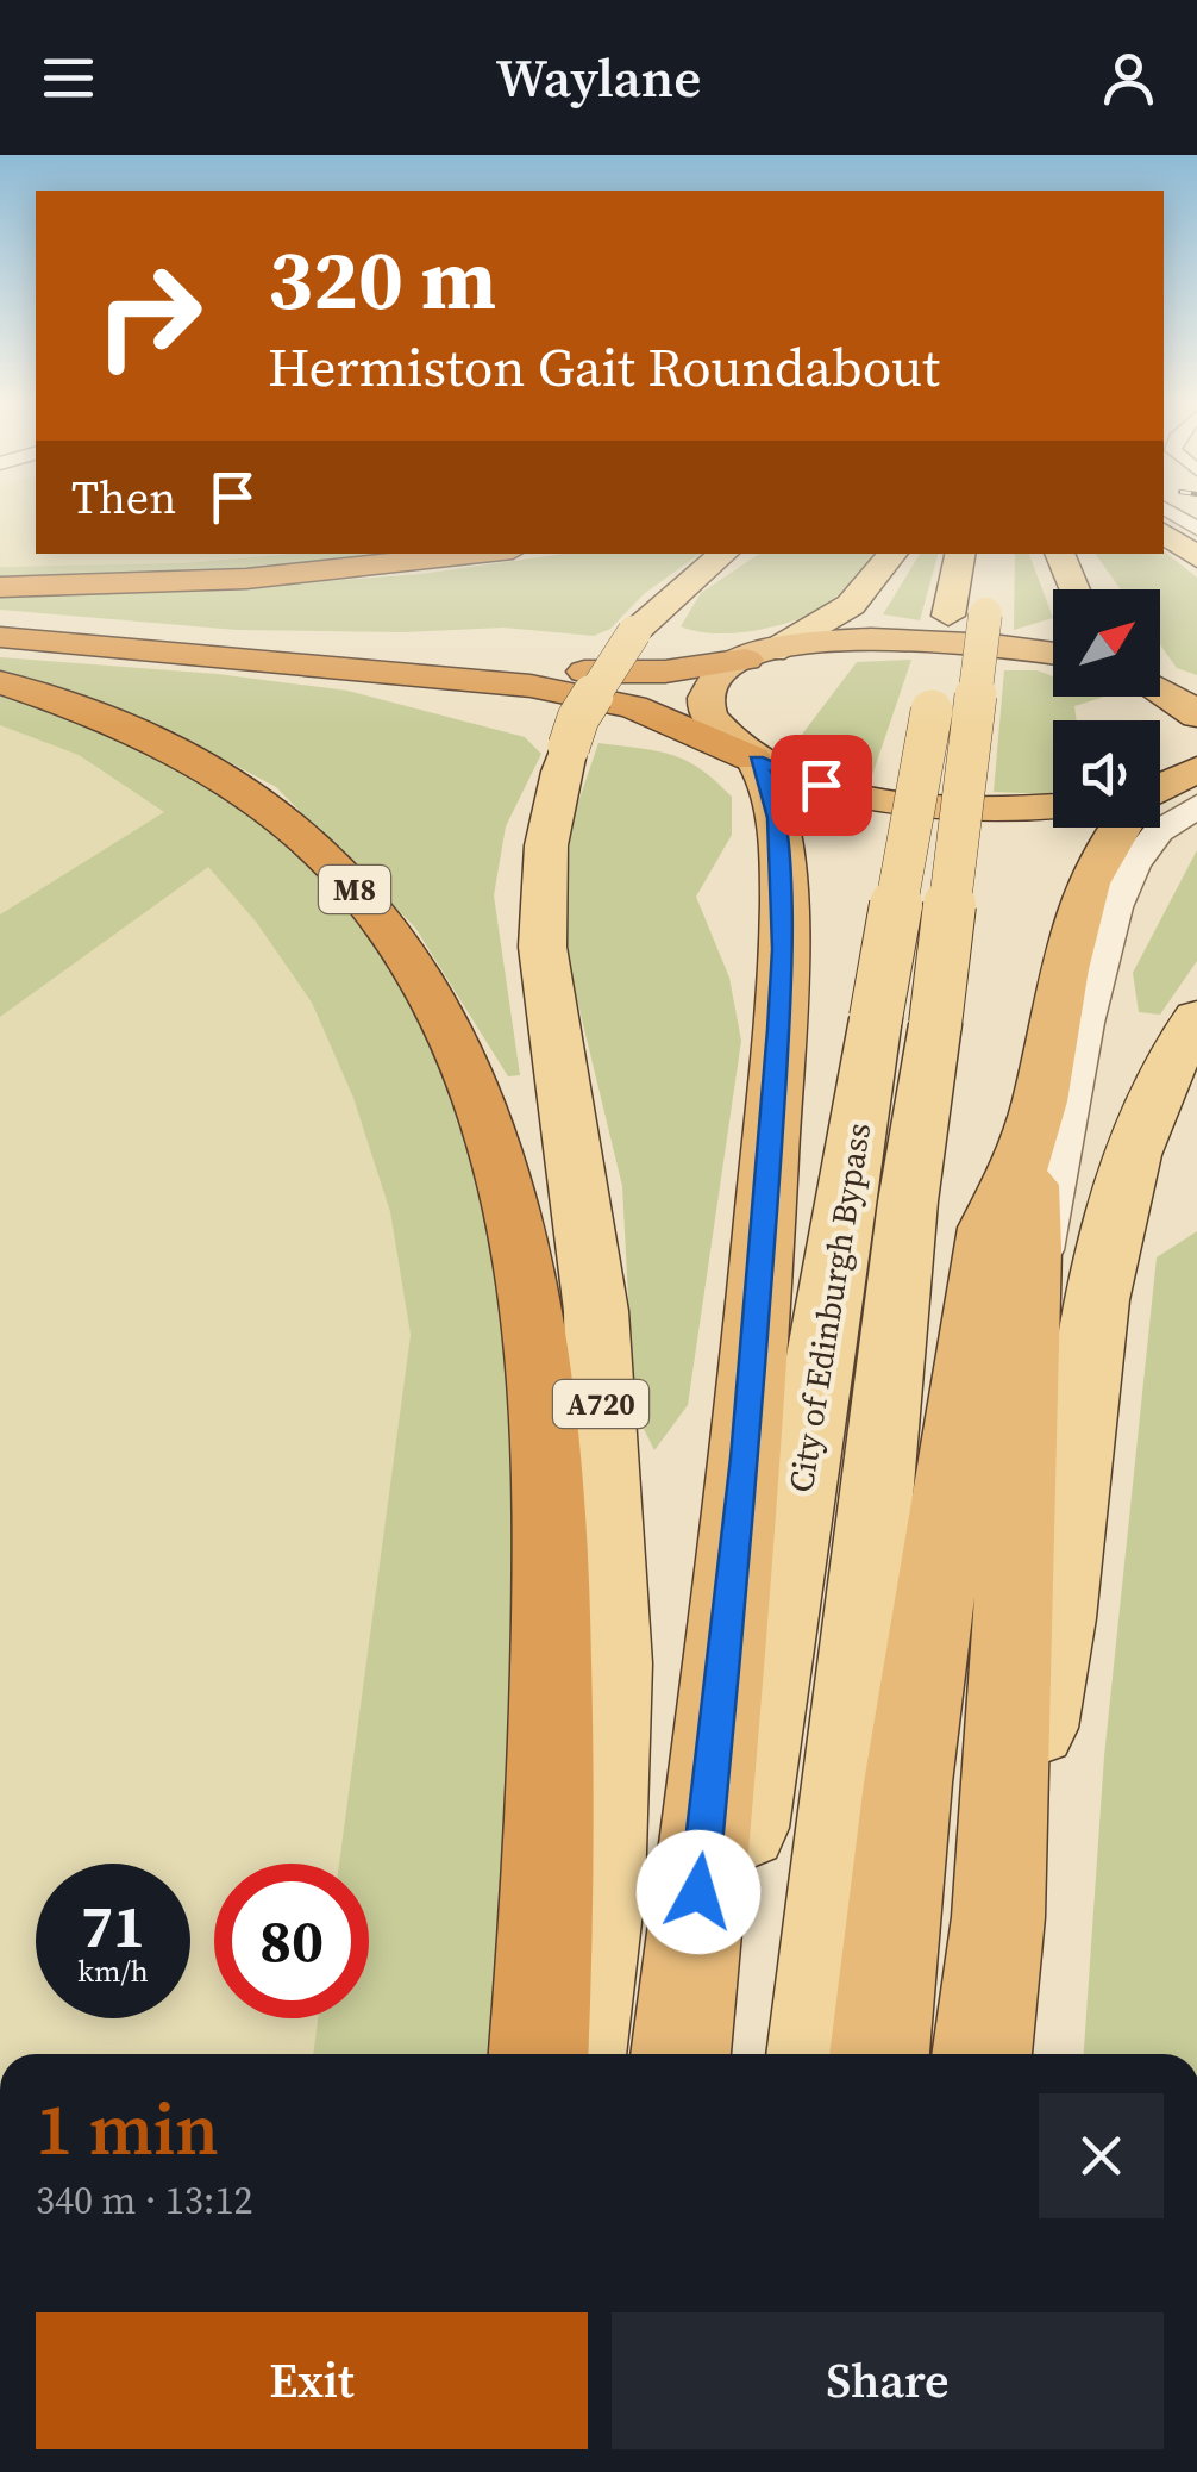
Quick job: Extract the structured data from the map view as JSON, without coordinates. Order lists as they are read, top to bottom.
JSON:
{
  "streets": {
    "highway": ["M8"],
    "main road": ["City of Edinburgh Bypass", "A720"]
  },
  "north": "top right",
  "page": {
    "header": "Waylane",
    "turn": ["320 m", "Hermiston Gait Roundabout"],
    "then": "Then",
    "speed": "71 km/h",
    "limit": "80",
    "heading": ["1 min", "340 m · 13:12"],
    "buttons": ["Exit", "Share"]
  }
}
